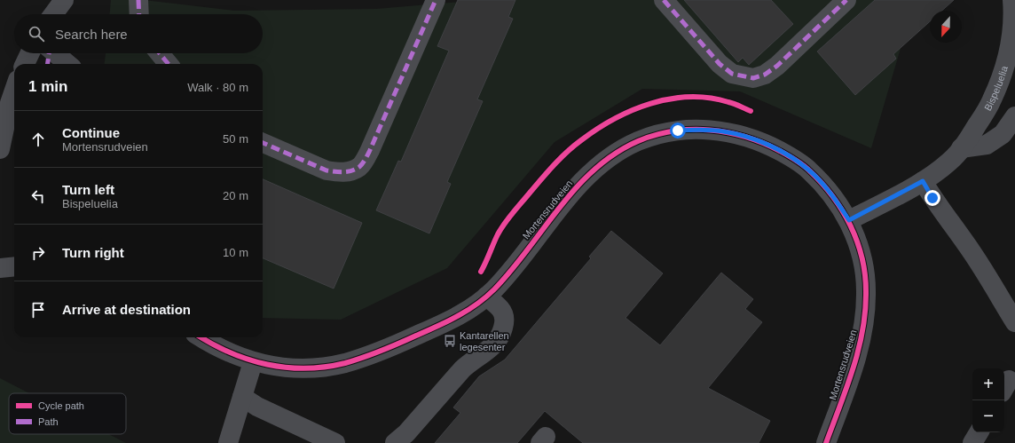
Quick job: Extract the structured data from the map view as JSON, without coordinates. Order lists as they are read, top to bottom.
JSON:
{
  "streets": {
    "street": ["Bispeluelia", "Mortensrudveien"]
  },
  "crossings": [
    ["Bispeluelia", "Mortensrudveien"]
  ],
  "places": {
    "bus stop": ["Kantarellen legesenter"]
  },
  "legend": ["Cycle path", "Path"],
  "north": "bottom",
  "page": {
    "search": "Search here",
    "heading": ["1 min", "Walk · 80 m"],
    "list": [
      ["Continue", "Mortensrudveien", "50 m"],
      ["Turn left", "Bispeluelia", "20 m"],
      ["Turn right", "10 m"],
      "Arrive at destination"
    ],
    "map_buttons": ["+", "−"]
  }
}
